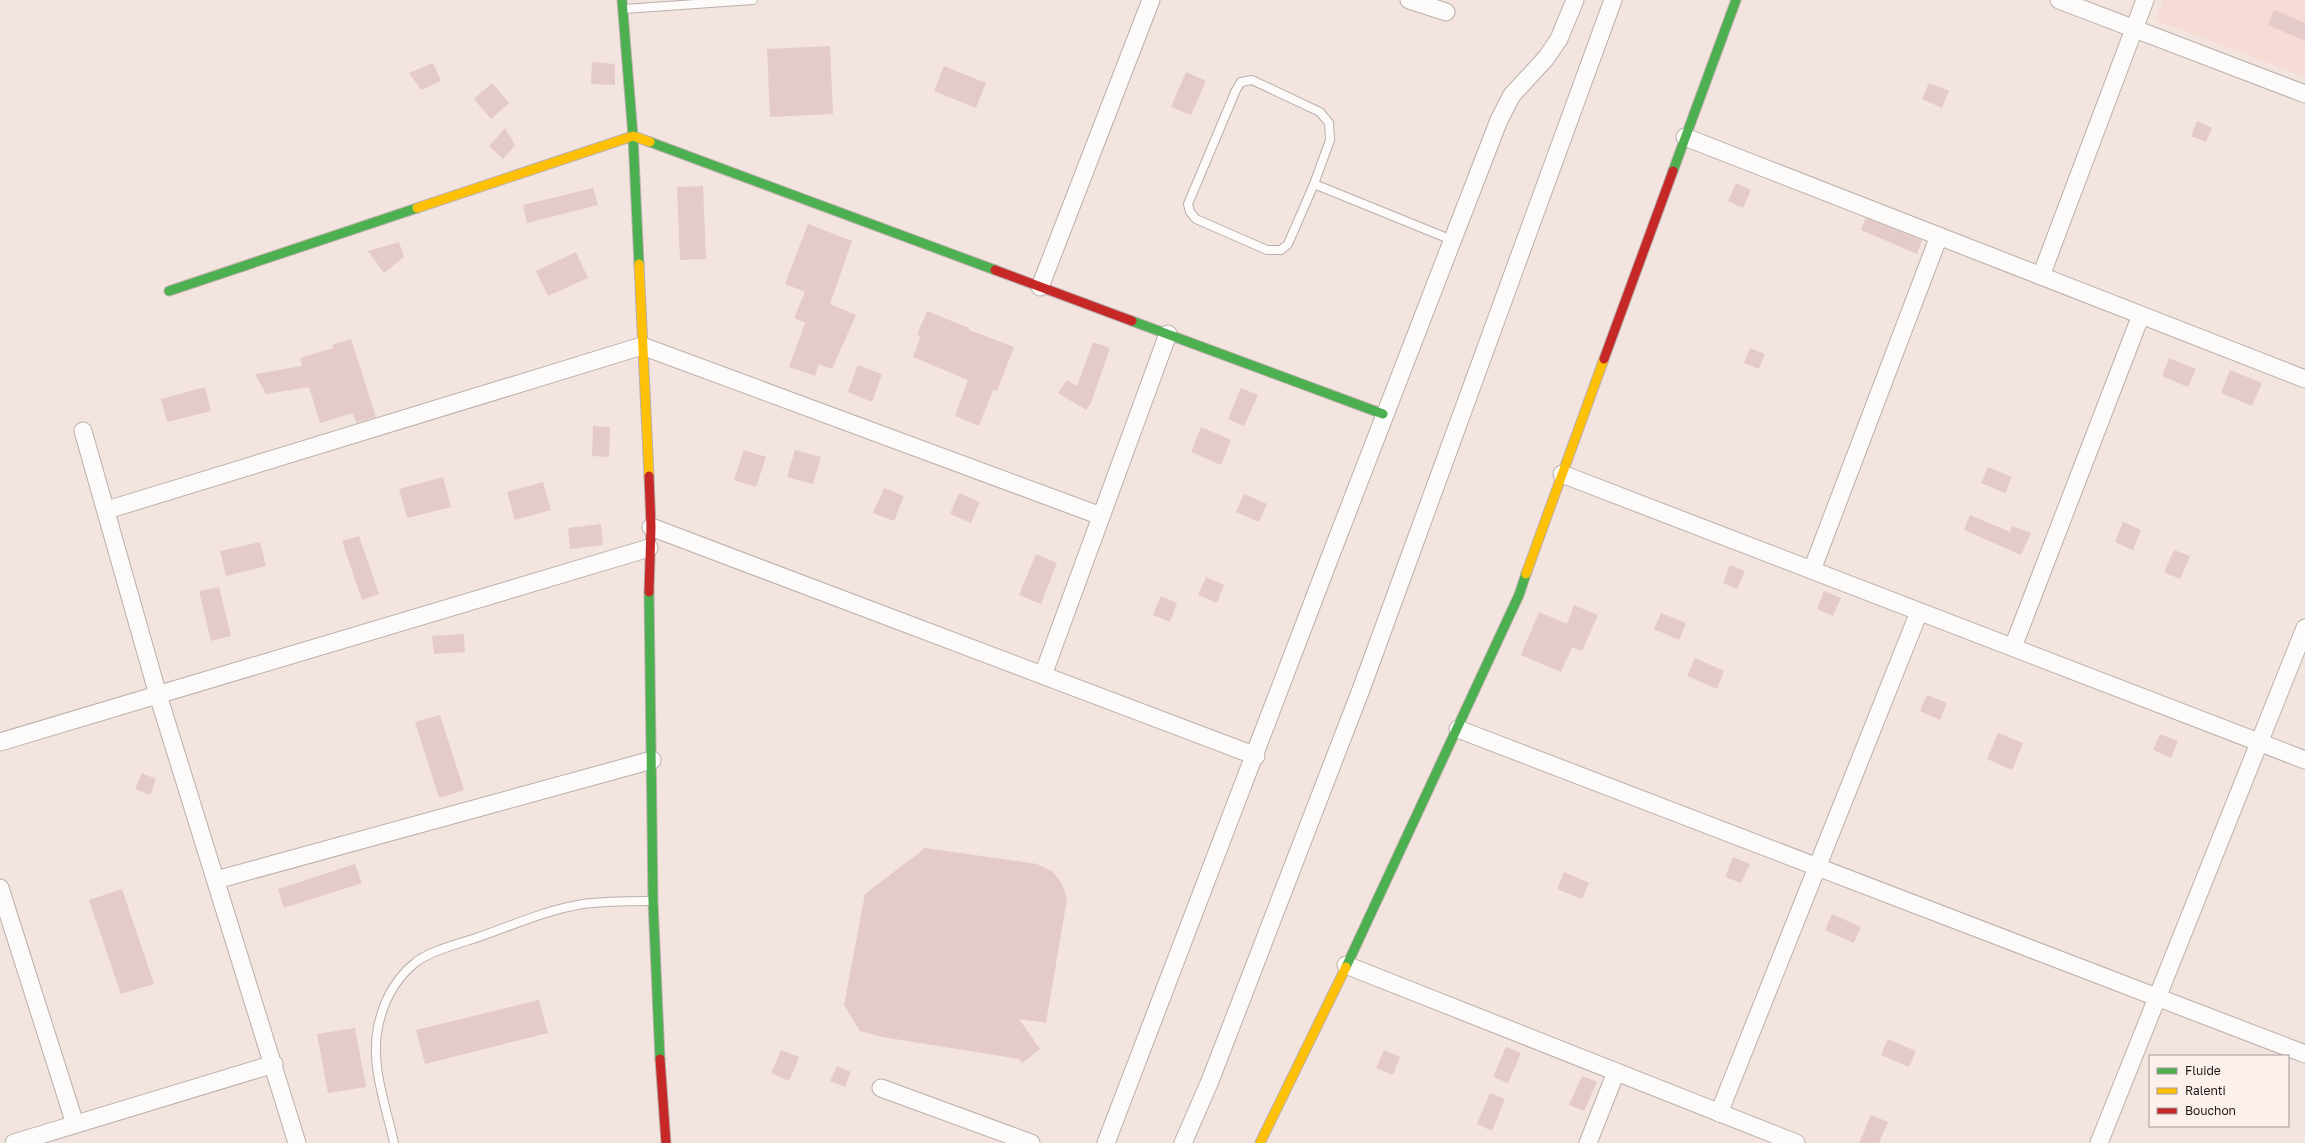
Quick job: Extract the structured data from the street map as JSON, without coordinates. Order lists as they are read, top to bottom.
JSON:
{
  "legend": ["Fluide", "Ralenti", "Bouchon"]
}
